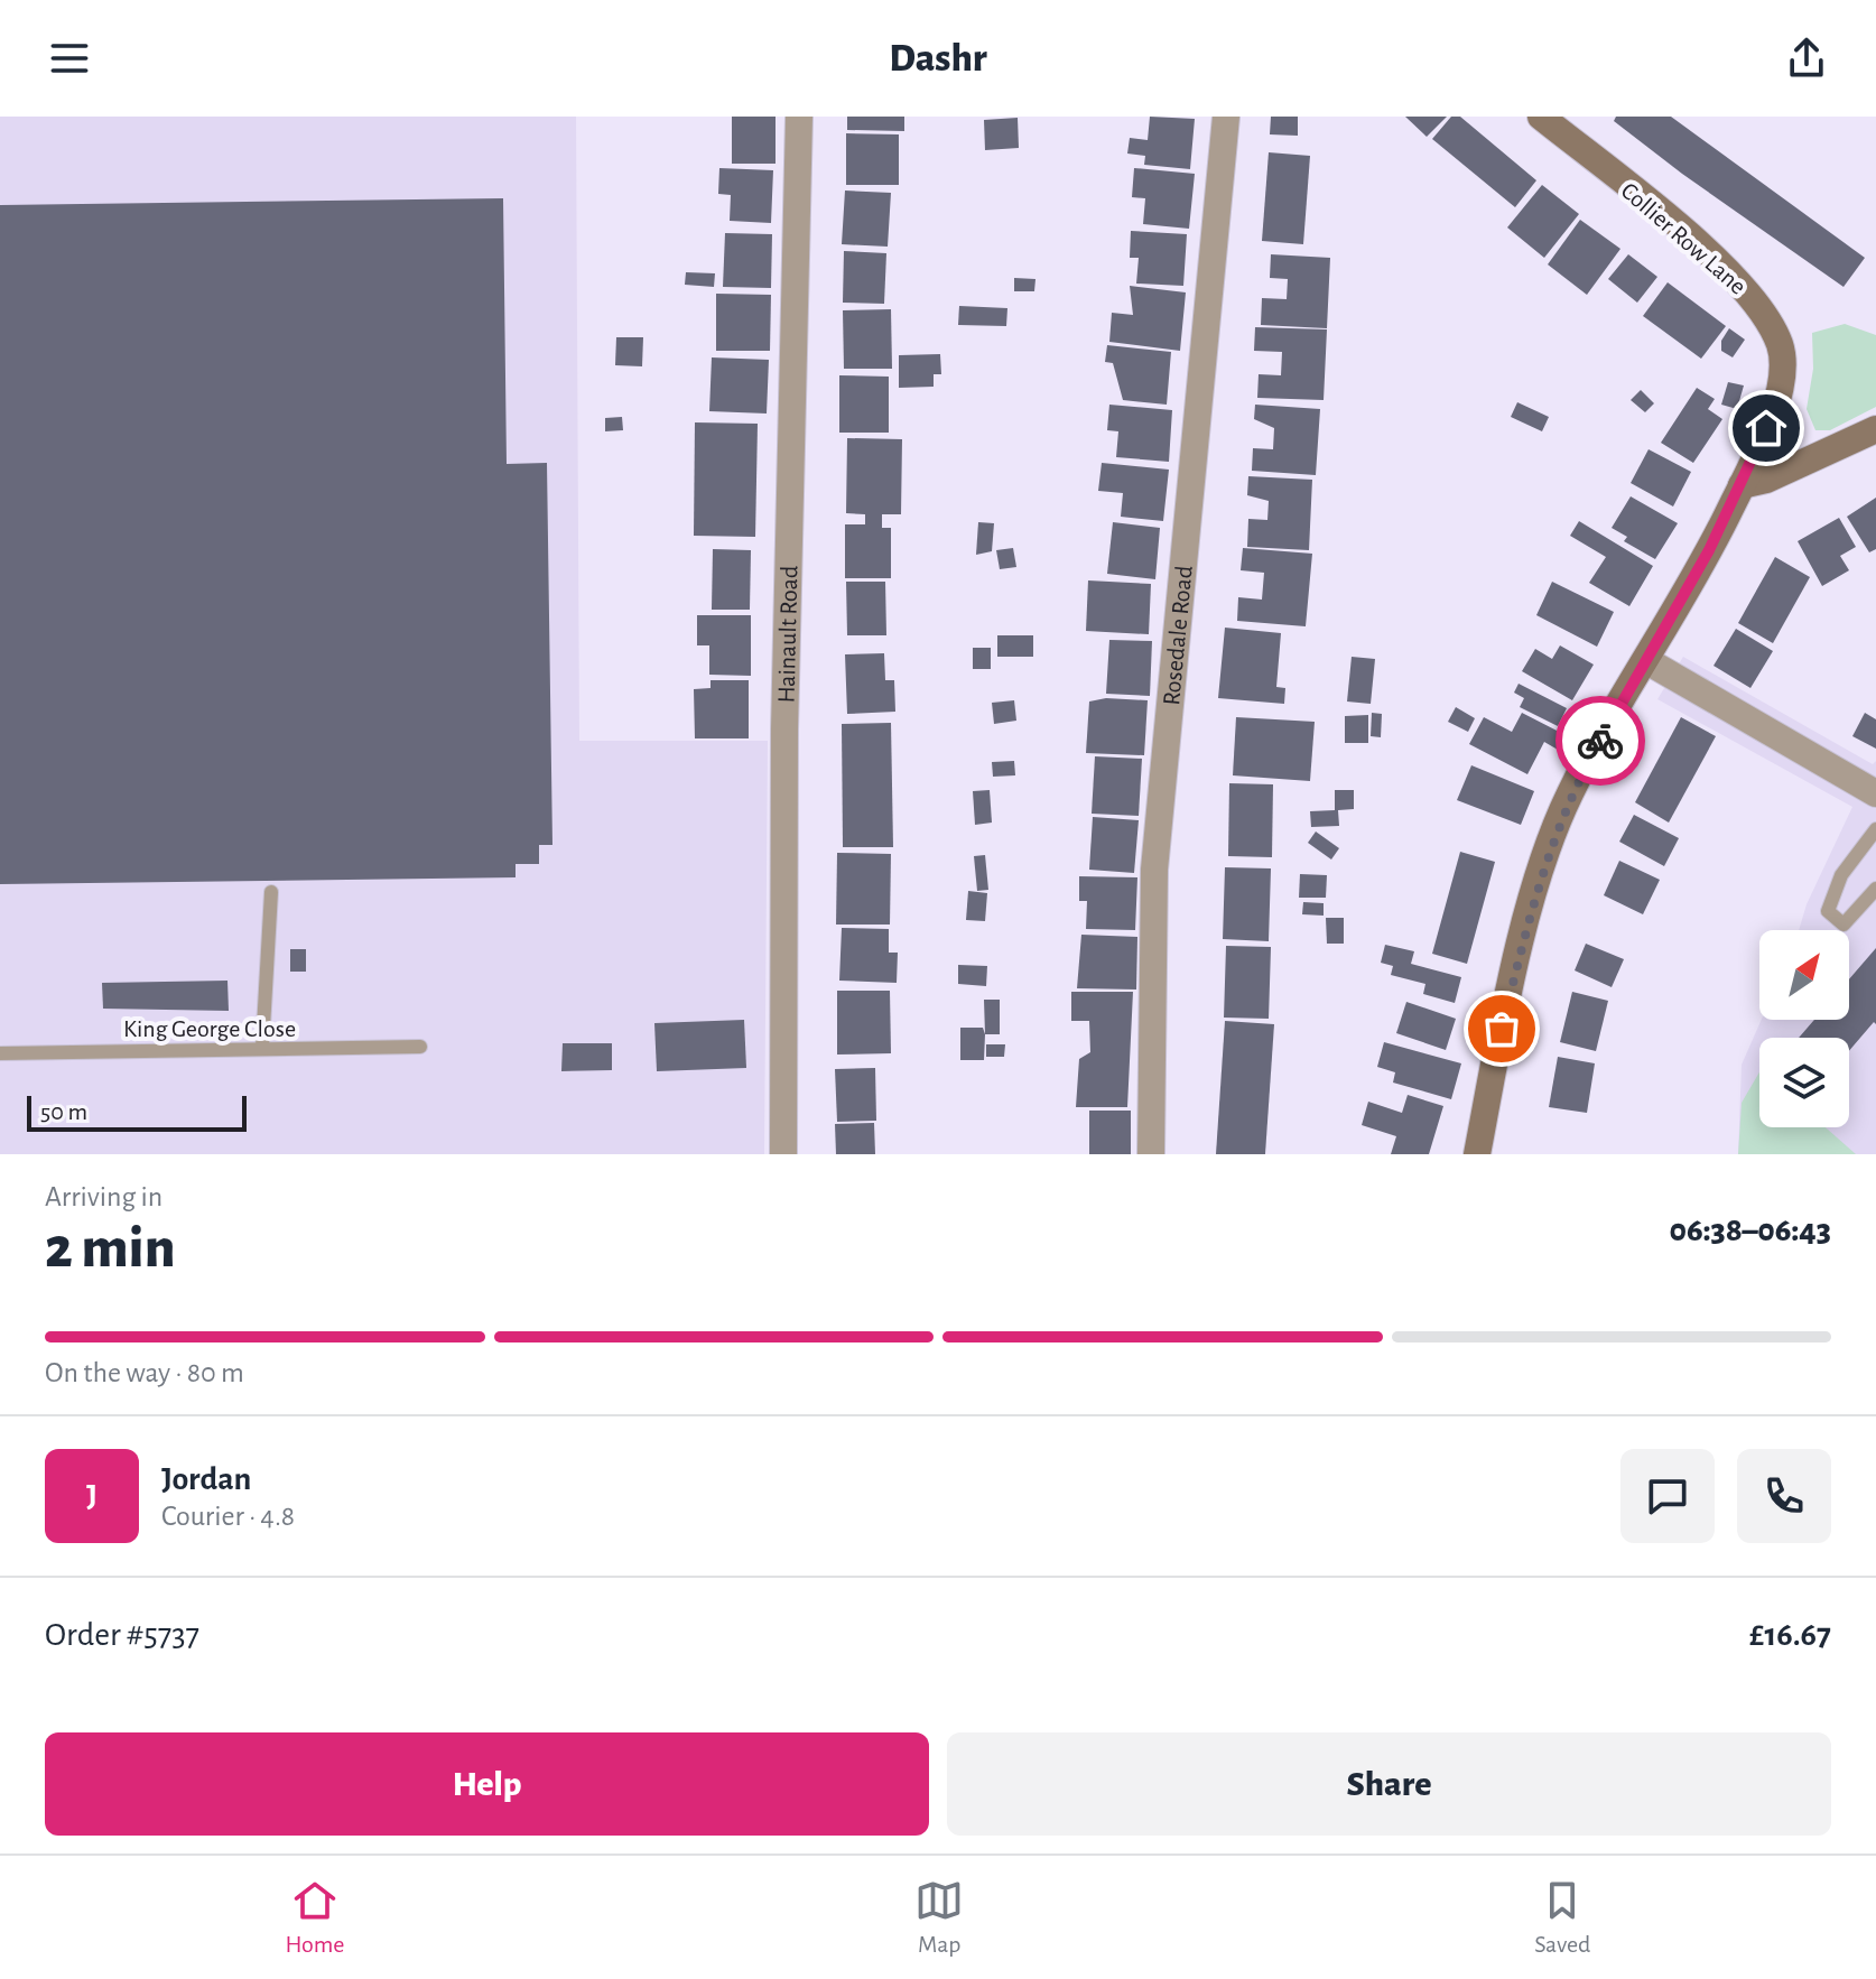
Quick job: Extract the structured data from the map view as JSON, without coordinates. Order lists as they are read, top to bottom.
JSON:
{
  "streets": {
    "main road": ["Collier Row Lane"],
    "street": ["Rosedale Road", "Hainault Road"],
    "lane": ["King George Close"]
  },
  "scale_bar": "50 m",
  "north": "top right",
  "page": {
    "header": "Dashr",
    "scale": "50 m",
    "heading": ["2 min", "Arriving in", "06:38–06:43"],
    "panel": [
      "Jordan",
      "Courier · 4.8",
      "Order #5737",
      "£16.67"
    ],
    "bar": "On the way · 80 m",
    "round": "J",
    "buttons": ["Help", "Share"],
    "tabs": ["Home", "Map", "Saved"]
  }
}
